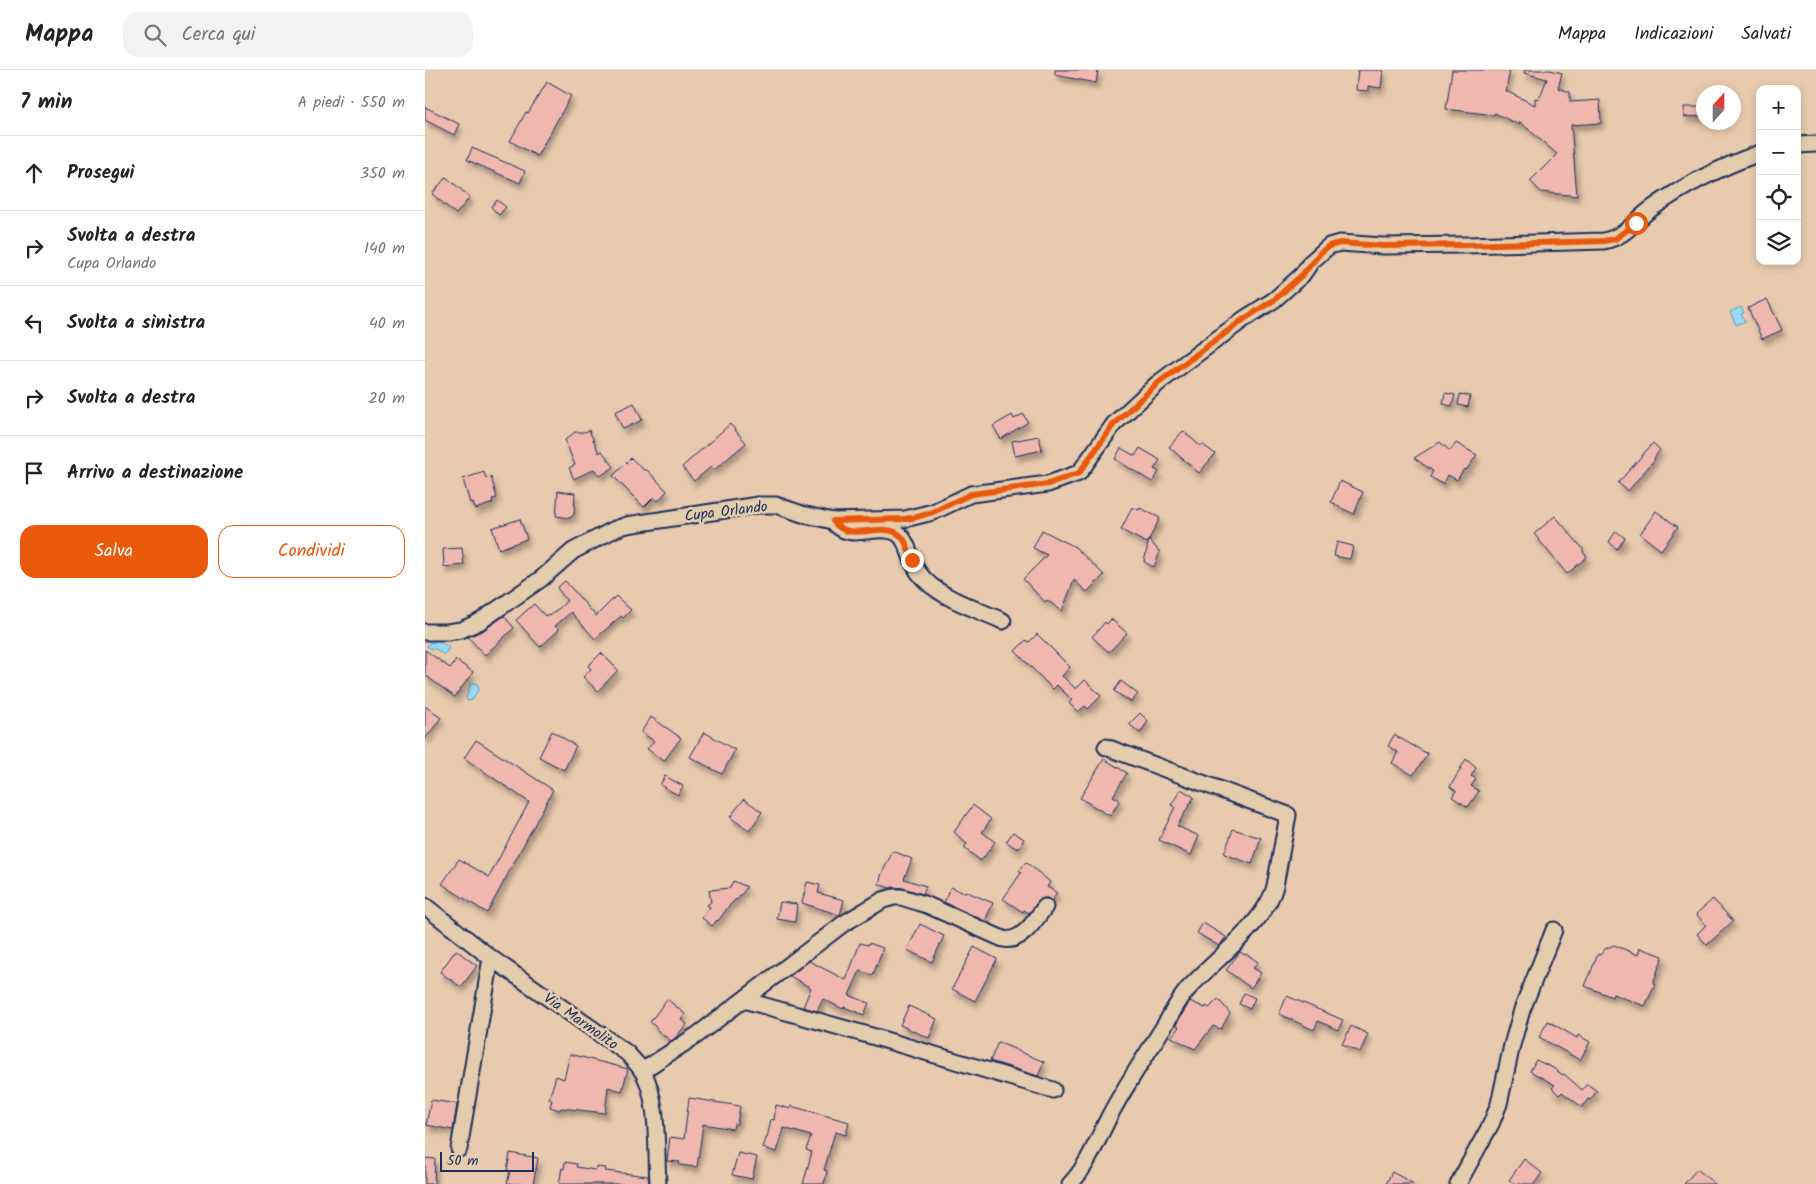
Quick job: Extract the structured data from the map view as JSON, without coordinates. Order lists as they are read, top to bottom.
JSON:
{
  "streets": {
    "street": ["Cupa Orlando", "Via Marmolito"]
  },
  "scale_bar": "50 m",
  "north": "top",
  "page": {
    "header": "Mappa",
    "search": "Cerca qui",
    "nav": ["Mappa", "Indicazioni", "Salvati"],
    "heading": ["7 min", "A piedi · 550 m"],
    "map_buttons": ["+", "−"],
    "list": [
      ["Prosegui", "350 m"],
      ["Svolta a destra", "Cupa Orlando", "140 m"],
      ["Svolta a sinistra", "40 m"],
      ["Svolta a destra", "20 m"],
      "Arrivo a destinazione"
    ],
    "buttons": ["Salva", "Condividi"],
    "scale": "50 m"
  }
}
